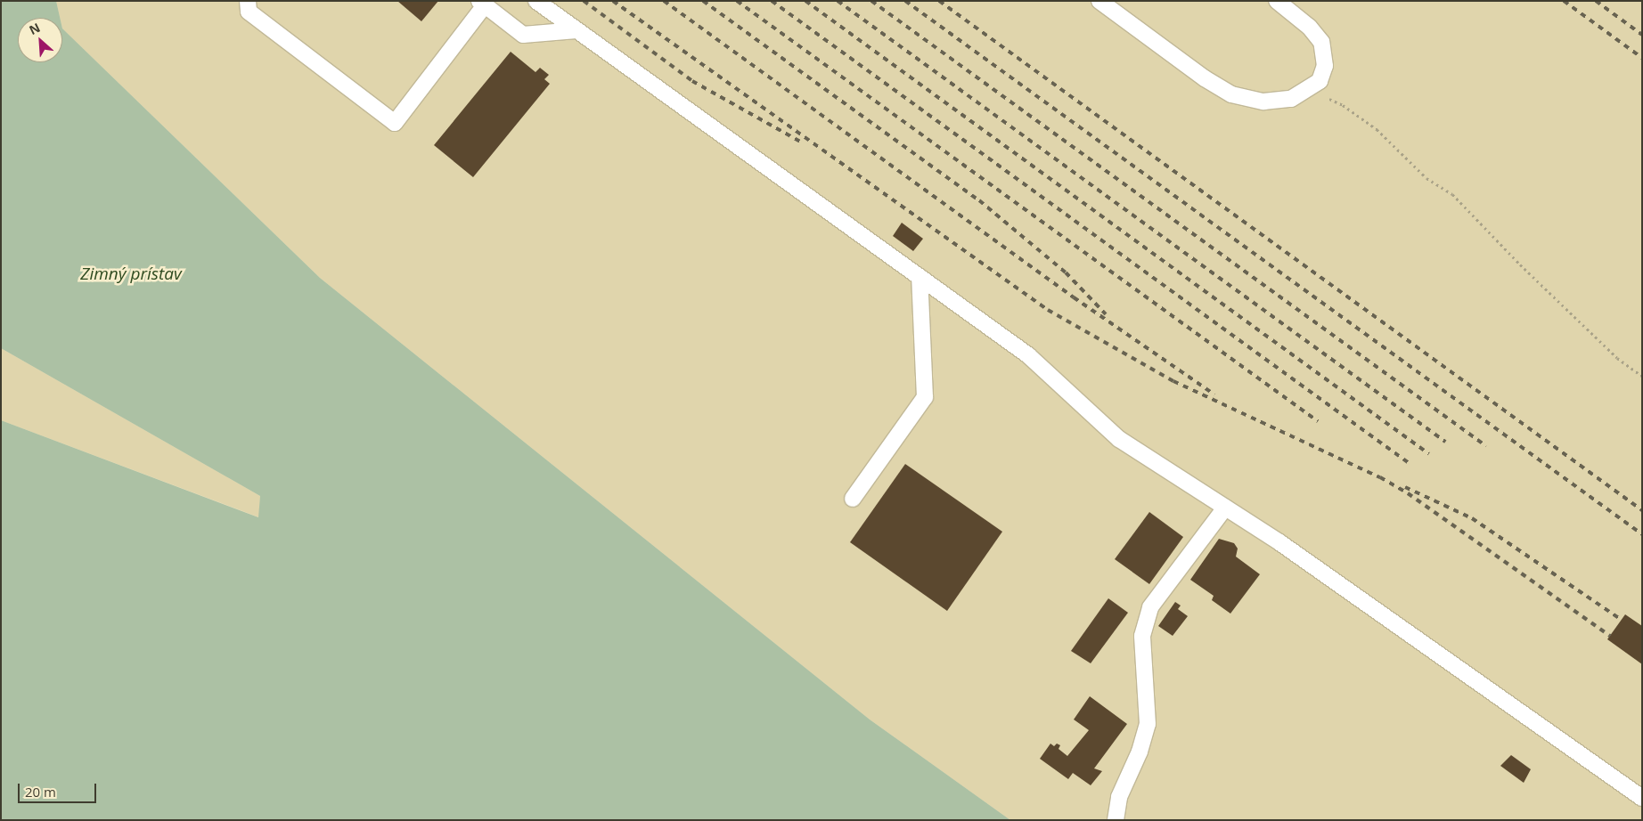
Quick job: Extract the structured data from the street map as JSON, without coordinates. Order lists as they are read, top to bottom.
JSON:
{
  "water": ["Zimný prístav"],
  "scale_bar": "20 m",
  "north": "top left"
}
